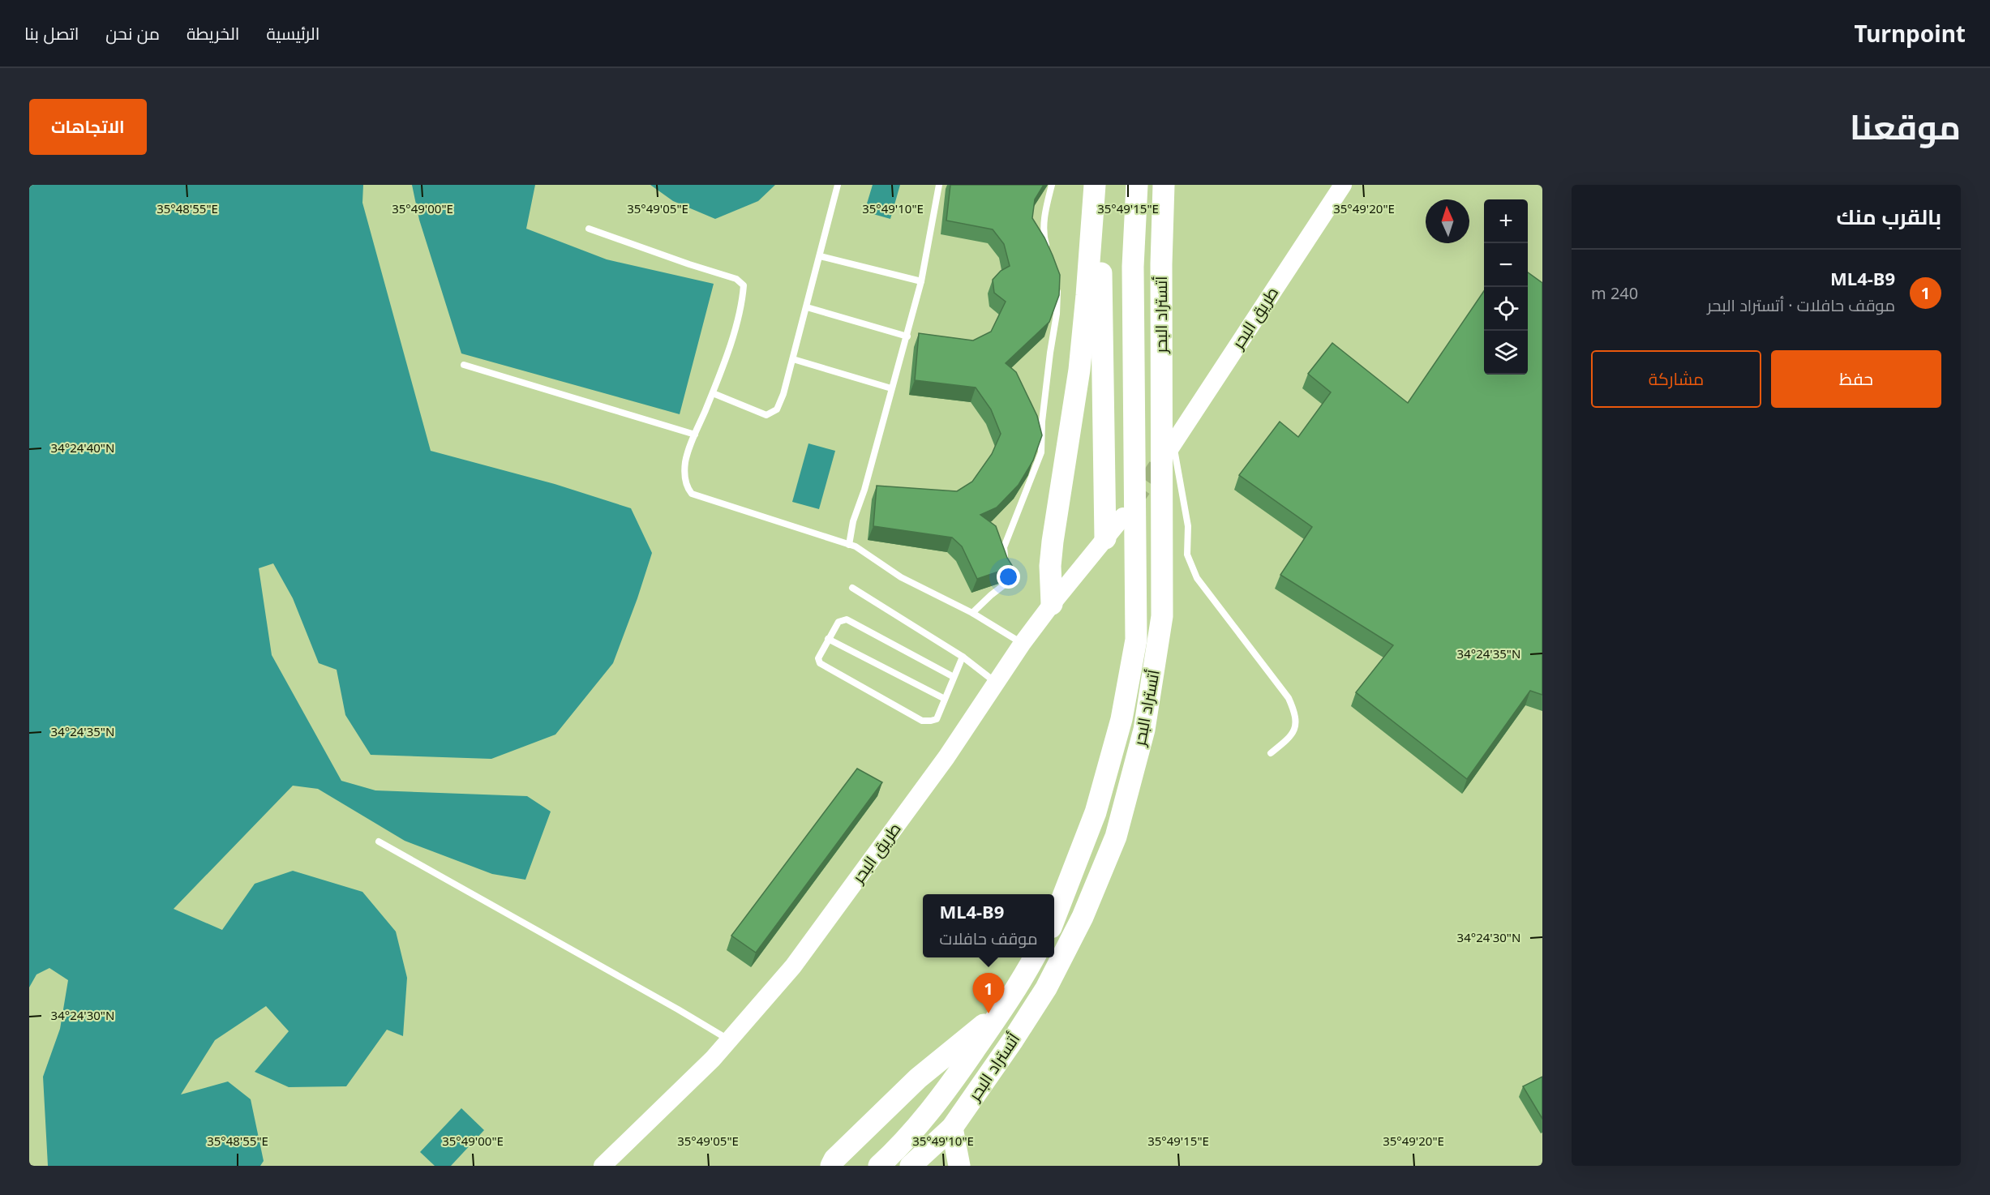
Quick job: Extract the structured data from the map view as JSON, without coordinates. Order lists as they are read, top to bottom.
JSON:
{
  "streets": {
    "highway": ["أتستراد البحر"],
    "main road": ["طريق البحر"]
  },
  "north": "top",
  "page": {
    "header": "Turnpoint",
    "nav": [
      "الرئيسية",
      "الخريطة",
      "من نحن",
      "اتصل بنا"
    ],
    "title": "موقعنا",
    "buttons": [
      "الاتجاهات",
      ["حفظ", "مشاركة"]
    ],
    "heading": "بالقرب منك",
    "map_buttons": ["+", "−"],
    "list": [
      {
        "mark": "1",
        "name": "ML4-B9",
        "note": "موقف حافلات · أتستراد البحر",
        "value": "240 m"
      }
    ],
    "popup": ["ML4-B9", "موقف حافلات"],
    "pins": "1"
  },
  "coordinates": [
    "35°48'55\"E",
    "35°49'00\"E",
    "35°49'05\"E",
    "35°49'10\"E",
    "35°49'15\"E",
    "35°49'20\"E",
    "34°24'40\"N",
    "34°24'35\"N",
    "34°24'30\"N"
  ]
}
